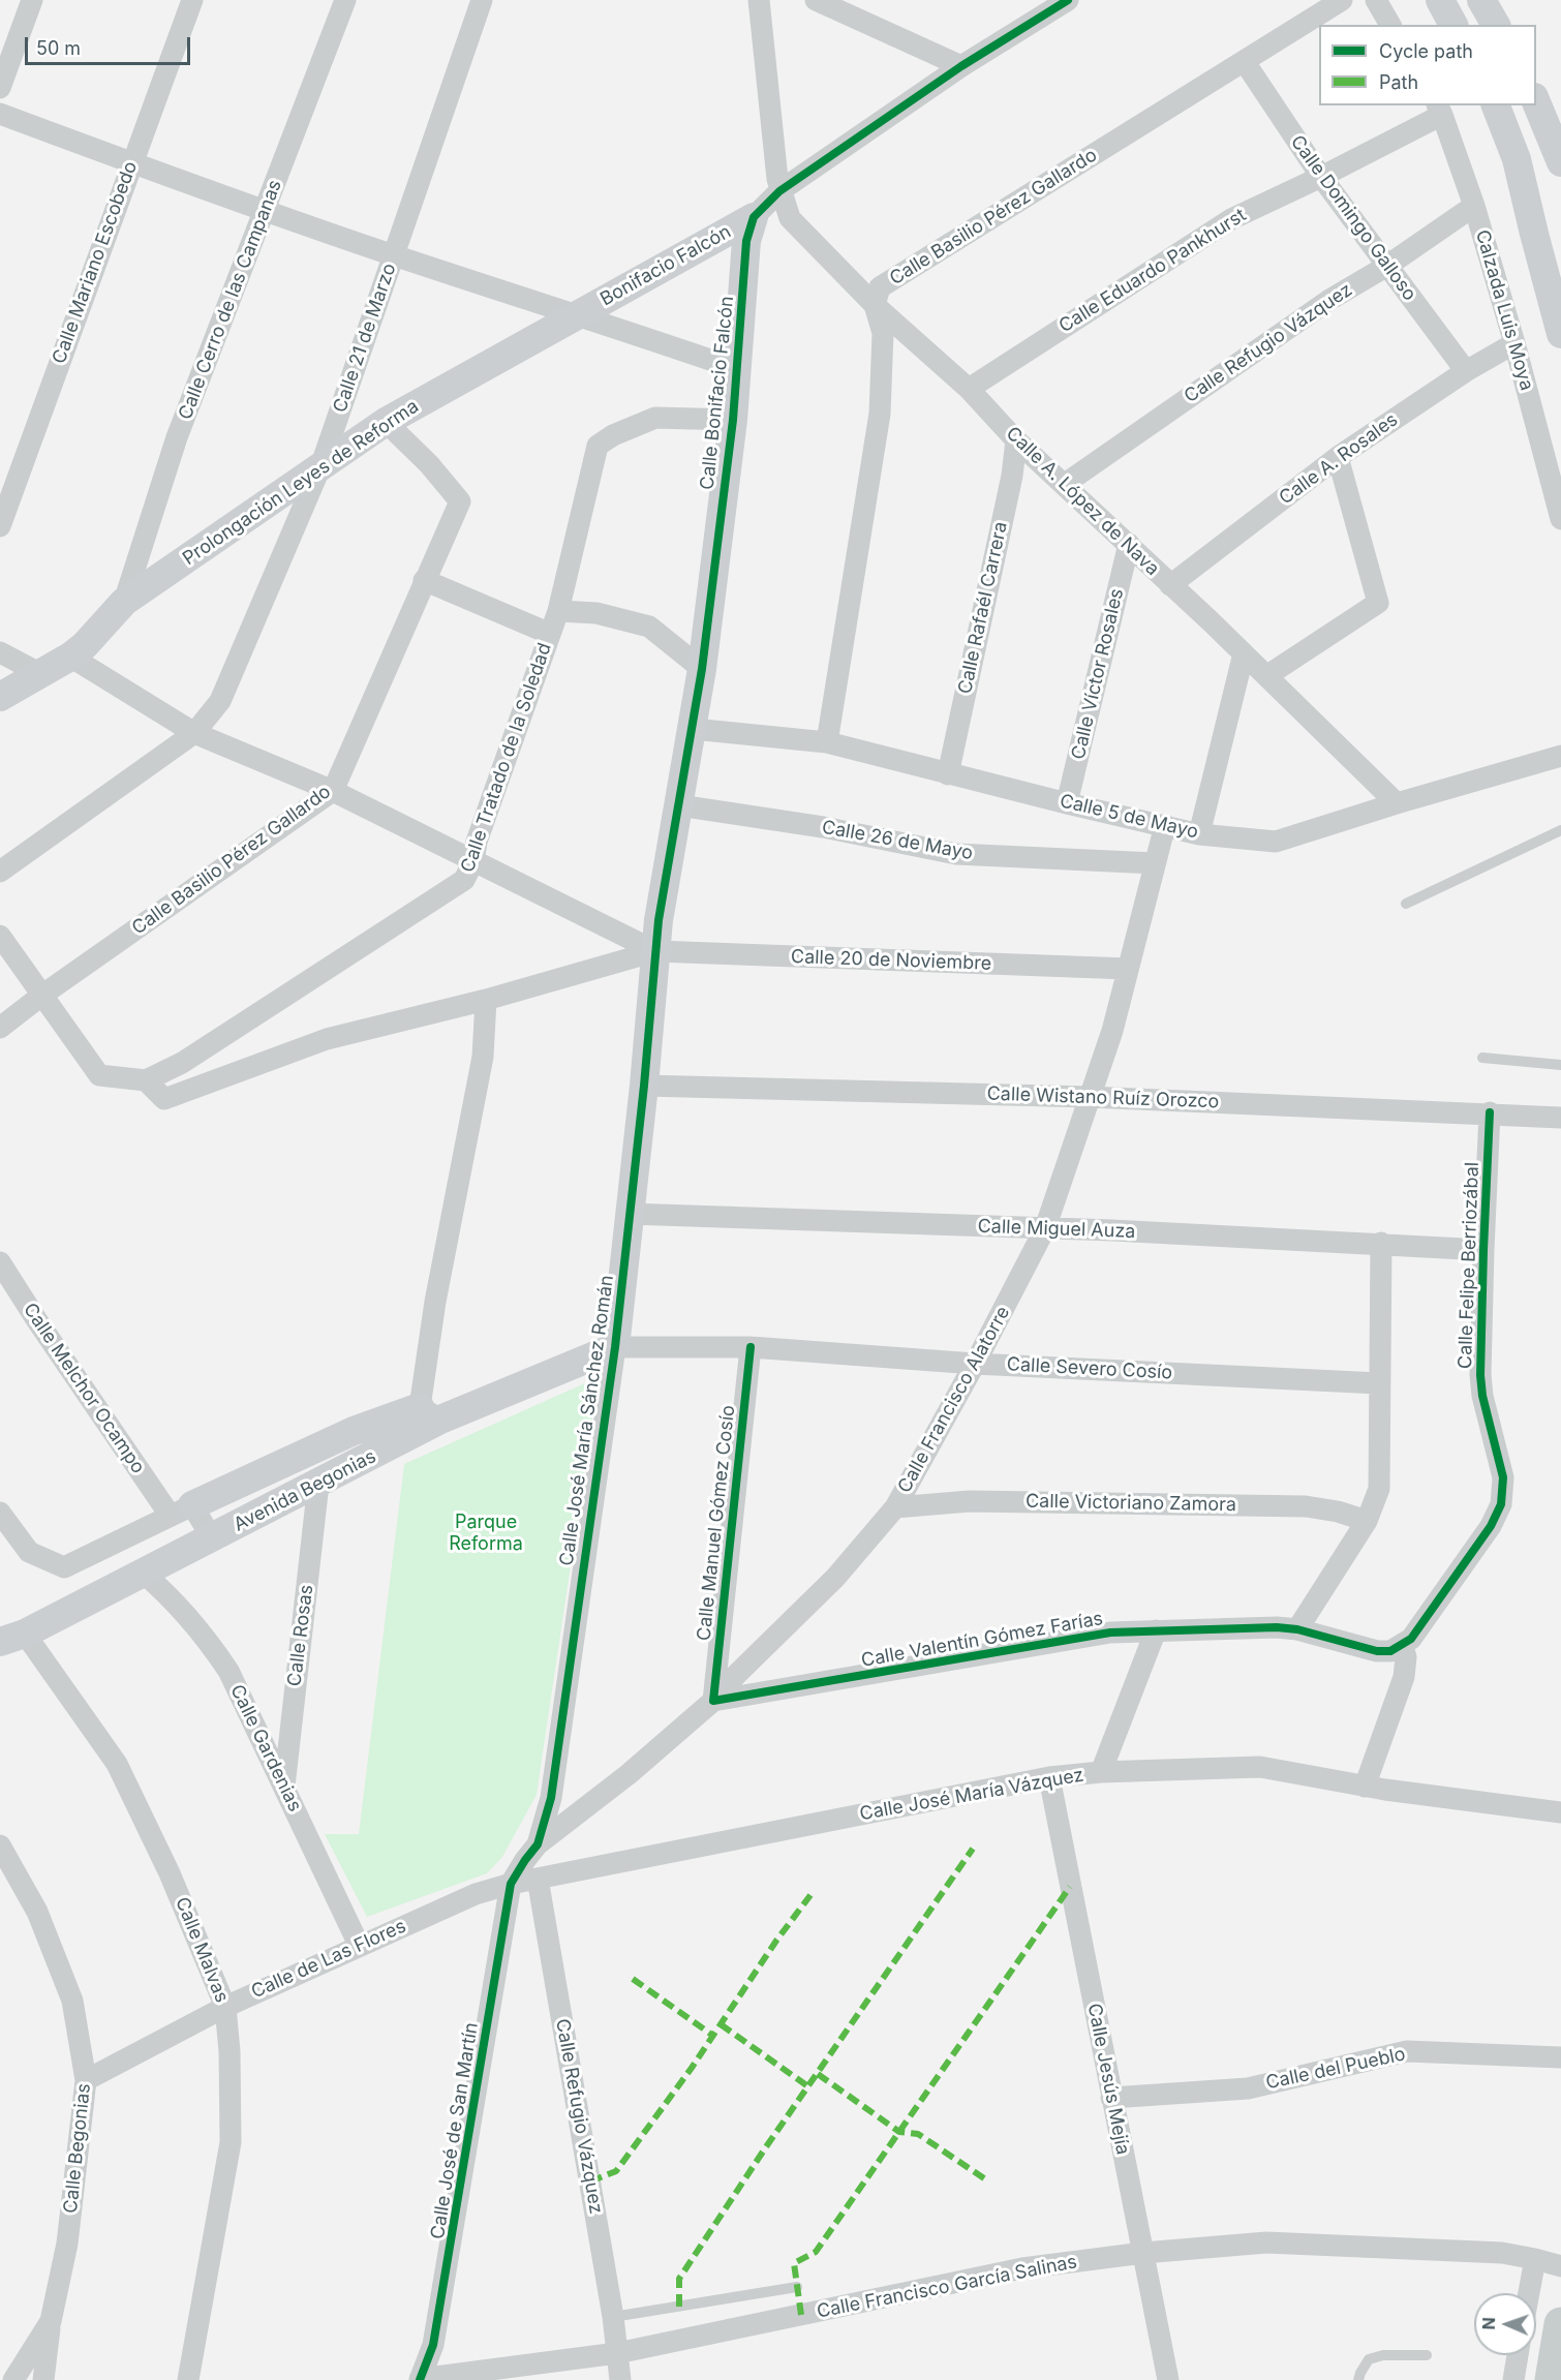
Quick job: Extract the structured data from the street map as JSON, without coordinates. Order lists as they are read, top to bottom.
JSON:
{
  "streets": {
    "street": [
      "Calle Basilio Pérez Gallardo",
      "Calle Domingo Galloso",
      "Calle Mariano Escobedo",
      "Bonifacio Falcón",
      "Calle Eduardo Pankhurst",
      "Calle Cerro de las Campanas",
      "Calzada Luis Moya",
      "Calle 21 de Marzo",
      "Calle Refugio Vázquez",
      "Calle Bonifacio Falcón",
      "Calle A. Rosales",
      "Prolongación Leyes de Reforma",
      "Calle A. López de Nava",
      "Calle Rafaél Carrera",
      "Calle Víctor Rosales",
      "Calle Tratado de la Soledad",
      "Calle 5 de Mayo",
      "Calle 26 de Mayo",
      "Calle 20 de Noviembre",
      "Calle Wistano Ruíz Orozco",
      "Calle Miguel Auza",
      "Calle Felipe Berriozábal",
      "Calle Severo Cosío",
      "Calle Melchor Ocampo",
      "Calle Francisco Alatorre",
      "Calle José María Sánchez Román",
      "Avenida Begonias",
      "Calle Victoriano Zamora",
      "Calle Manuel Gómez Cosío",
      "Calle Rosas",
      "Calle Valentín Gómez Farías",
      "Calle Gardenias",
      "Calle José María Vázquez",
      "Calle Malvas",
      "Calle de Las Flores",
      "Calle del Pueblo",
      "Calle Jesús Mejía",
      "Calle José de San Martín",
      "Calle Begonias",
      "Calle Francisco García Salinas"
    ]
  },
  "crossings": [
    ["Calle Basilio Pérez Gallardo", "Calle Domingo Galloso"],
    ["Calle Basilio Pérez Gallardo", "Prolongación Leyes de Reforma"],
    ["Calle Basilio Pérez Gallardo", "Calle A. López de Nava"],
    ["Calle Basilio Pérez Gallardo", "Calle 5 de Mayo"],
    ["Calle Domingo Galloso", "Calle Eduardo Pankhurst"],
    ["Calle Domingo Galloso", "Calle Refugio Vázquez"],
    ["Calle Domingo Galloso", "Calle A. Rosales"],
    ["Bonifacio Falcón", "Calle Bonifacio Falcón"],
    ["Bonifacio Falcón", "Prolongación Leyes de Reforma"],
    ["Calle Eduardo Pankhurst", "Calzada Luis Moya"],
    ["Calle Eduardo Pankhurst", "Calle A. López de Nava"],
    ["Calle Cerro de las Campanas", "Prolongación Leyes de Reforma"],
    ["Calzada Luis Moya", "Calle Refugio Vázquez"],
    ["Calzada Luis Moya", "Calle A. Rosales"],
    ["Calle 21 de Marzo", "Prolongación Leyes de Reforma"],
    ["Calle Refugio Vázquez", "Calle A. López de Nava"],
    ["Calle Refugio Vázquez", "Calle José María Vázquez"],
    ["Calle Refugio Vázquez", "Calle Francisco García Salinas"],
    ["Calle Bonifacio Falcón", "Calle A. López de Nava"],
    ["Calle Bonifacio Falcón", "Calle Tratado de la Soledad"],
    ["Calle Bonifacio Falcón", "Calle 5 de Mayo"],
    ["Calle Bonifacio Falcón", "Calle 26 de Mayo"],
    ["Calle Bonifacio Falcón", "Calle 20 de Noviembre"],
    ["Calle Bonifacio Falcón", "Calle José María Sánchez Román"],
    ["Calle A. Rosales", "Calle A. López de Nava"],
    ["Calle A. López de Nava", "Calle Rafaél Carrera"],
    ["Calle A. López de Nava", "Calle Víctor Rosales"],
    ["Calle A. López de Nava", "Calle 5 de Mayo"],
    ["Calle Rafaél Carrera", "Calle 5 de Mayo"],
    ["Calle Víctor Rosales", "Calle 5 de Mayo"],
    ["Calle 5 de Mayo", "Calle Francisco Alatorre"],
    ["Calle 26 de Mayo", "Calle Francisco Alatorre"],
    ["Calle 20 de Noviembre", "Calle Francisco Alatorre"],
    ["Calle 20 de Noviembre", "Calle José María Sánchez Román"],
    ["Calle Wistano Ruíz Orozco", "Calle Felipe Berriozábal"],
    ["Calle Wistano Ruíz Orozco", "Calle Francisco Alatorre"],
    ["Calle Wistano Ruíz Orozco", "Calle José María Sánchez Román"],
    ["Calle Miguel Auza", "Calle Felipe Berriozábal"],
    ["Calle Miguel Auza", "Calle Francisco Alatorre"],
    ["Calle Miguel Auza", "Calle José María Sánchez Román"],
    ["Calle Felipe Berriozábal", "Calle Valentín Gómez Farías"],
    ["Calle Severo Cosío", "Calle Francisco Alatorre"],
    ["Calle Severo Cosío", "Calle José María Sánchez Román"],
    ["Calle Severo Cosío", "Avenida Begonias"],
    ["Calle Severo Cosío", "Calle Manuel Gómez Cosío"],
    ["Calle Melchor Ocampo", "Avenida Begonias"],
    ["Calle Francisco Alatorre", "Calle José María Sánchez Román"],
    ["Calle Francisco Alatorre", "Calle Victoriano Zamora"],
    ["Calle Francisco Alatorre", "Calle Manuel Gómez Cosío"],
    ["Calle Francisco Alatorre", "Calle Valentín Gómez Farías"],
    ["Calle José María Sánchez Román", "Avenida Begonias"],
    ["Calle José María Sánchez Román", "Calle José María Vázquez"],
    ["Calle José María Sánchez Román", "Calle de Las Flores"],
    ["Calle José María Sánchez Román", "Calle José de San Martín"],
    ["Avenida Begonias", "Calle Rosas"],
    ["Avenida Begonias", "Calle Gardenias"],
    ["Avenida Begonias", "Calle Malvas"],
    ["Calle Manuel Gómez Cosío", "Calle Valentín Gómez Farías"],
    ["Calle Rosas", "Calle Gardenias"],
    ["Calle Gardenias", "Calle de Las Flores"],
    ["Calle José María Vázquez", "Calle de Las Flores"],
    ["Calle José María Vázquez", "Calle Jesús Mejía"],
    ["Calle José María Vázquez", "Calle José de San Martín"],
    ["Calle Malvas", "Calle de Las Flores"],
    ["Calle de Las Flores", "Calle José de San Martín"],
    ["Calle de Las Flores", "Calle Begonias"],
    ["Calle del Pueblo", "Calle Jesús Mejía"],
    ["Calle Jesús Mejía", "Calle Francisco García Salinas"],
    ["Calle José de San Martín", "Calle Francisco García Salinas"]
  ],
  "parks": ["Parque Reforma"],
  "legend": ["Cycle path", "Path"],
  "scale_bar": "50 m",
  "north": "left"
}
